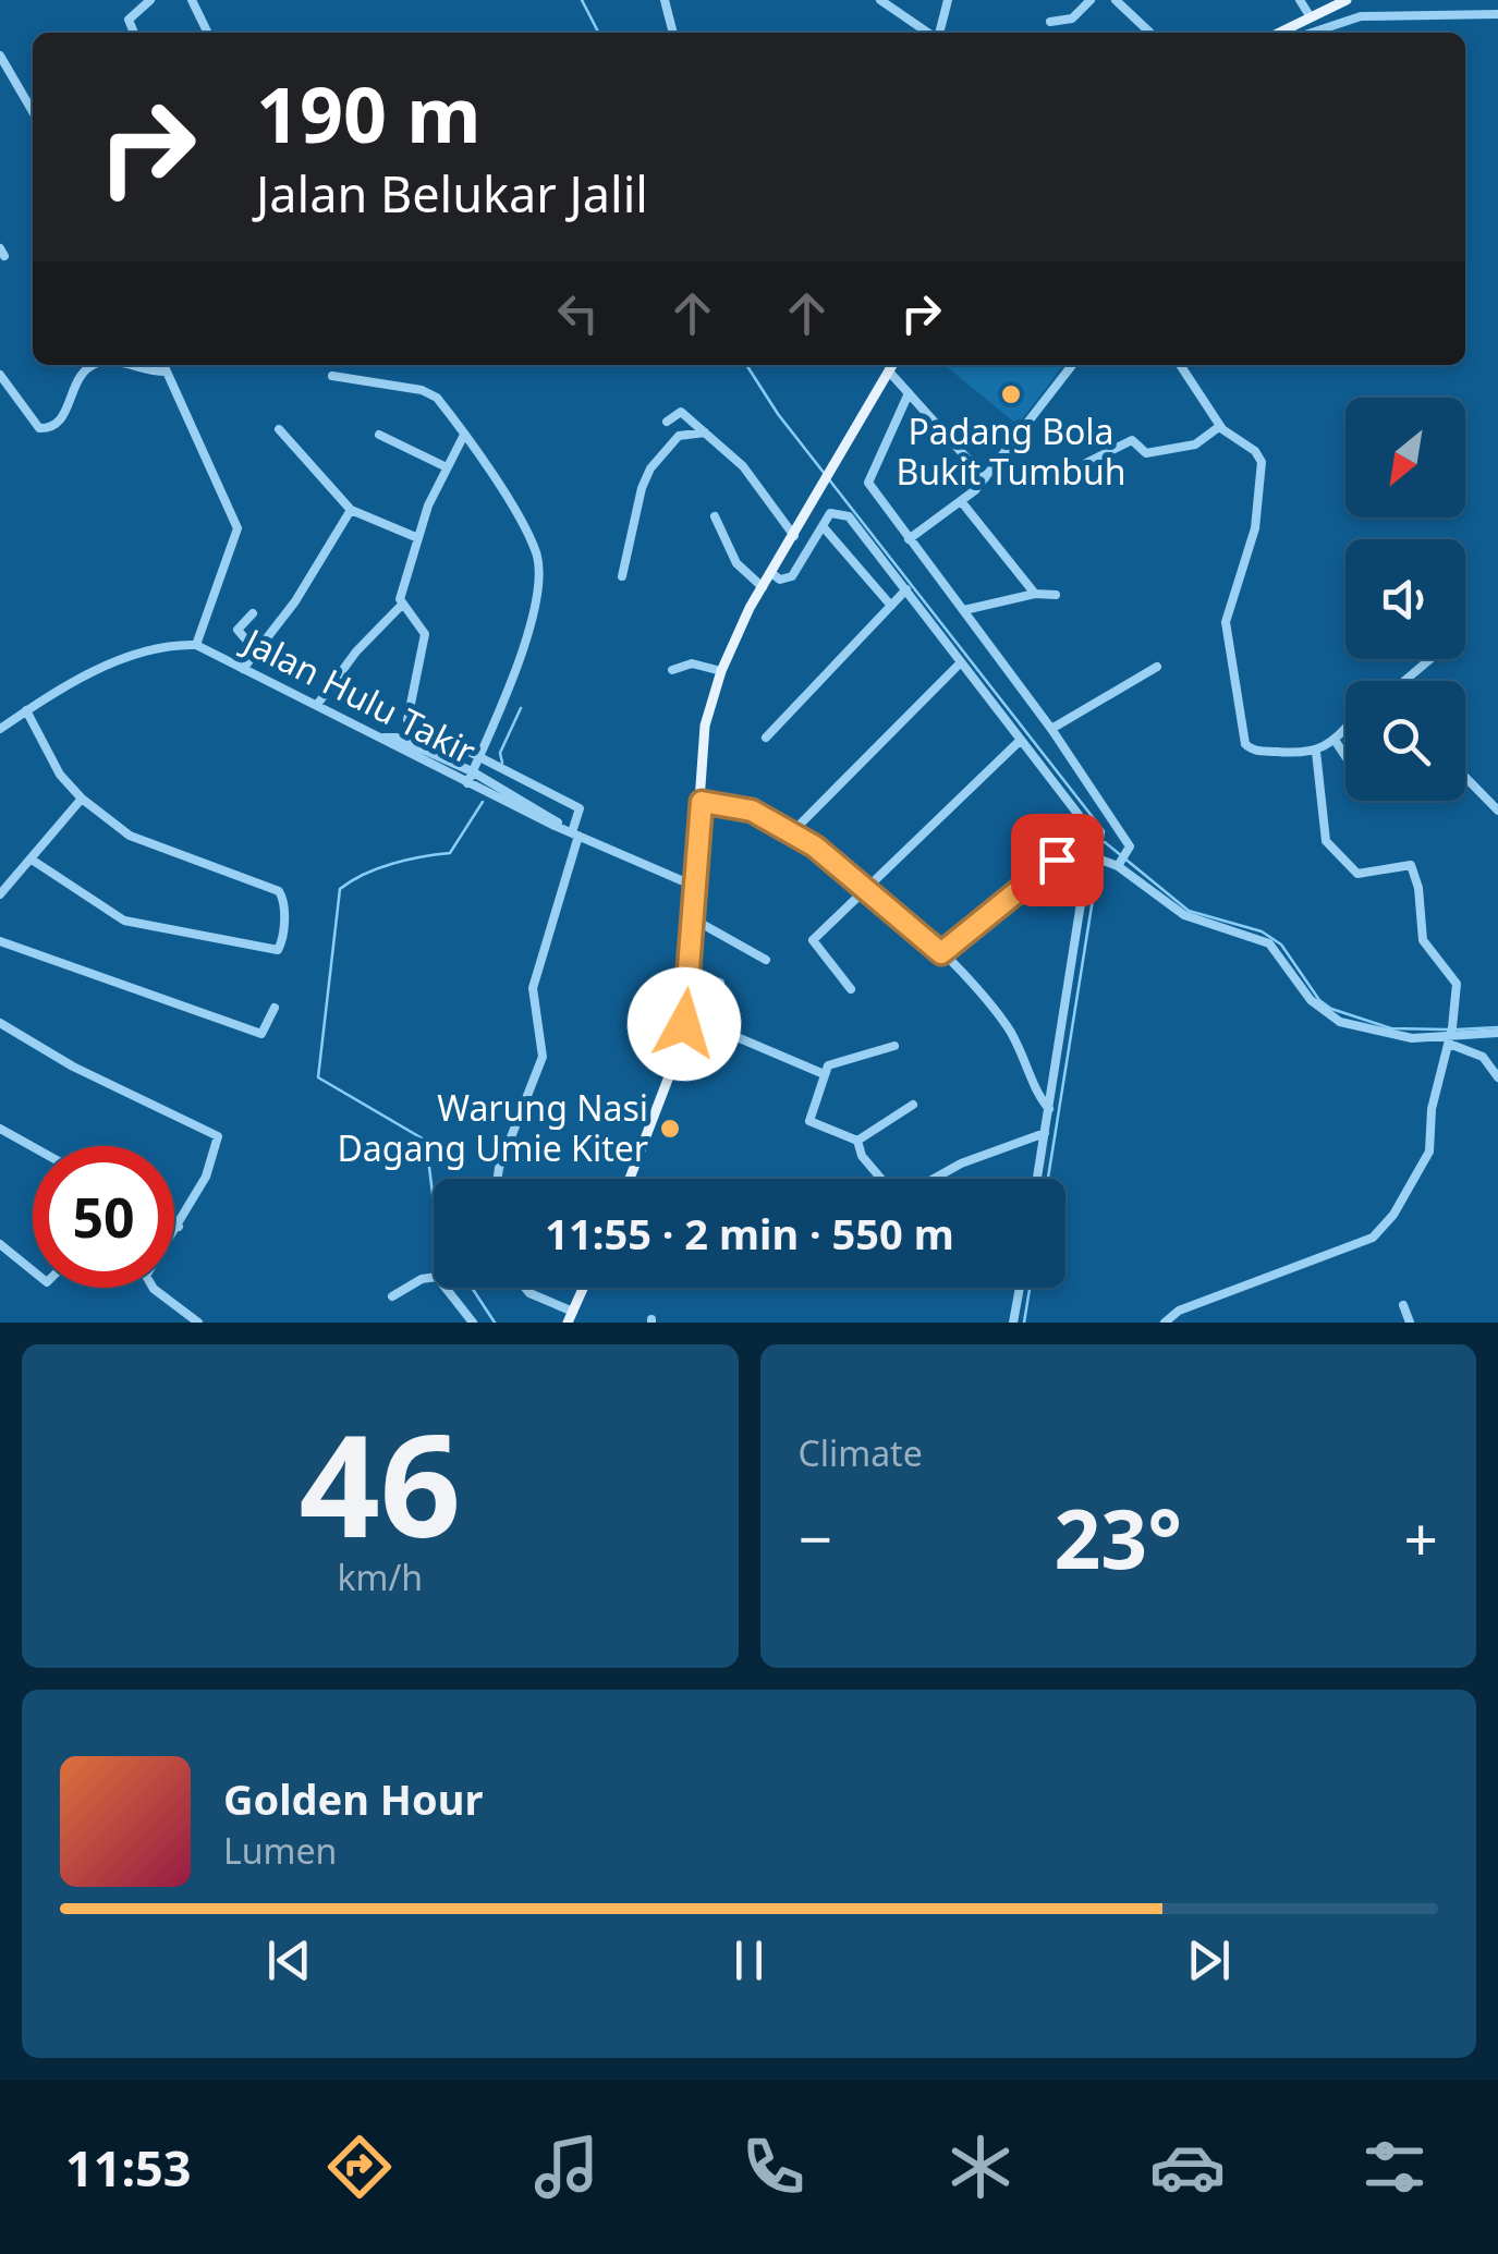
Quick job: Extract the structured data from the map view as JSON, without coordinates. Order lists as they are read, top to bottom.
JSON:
{
  "streets": {
    "street": ["Jalan Hulu Takir"]
  },
  "places": ["Padang Bola Bukit Tumbuh", "Warung Nasi Dagang Umie Kiter"],
  "north": "bottom left",
  "page": {
    "turn": ["190 m", "Jalan Belukar Jalil"],
    "limit": "50",
    "trip": "11:55 · 2 min · 550 m",
    "tile": [
      ["46", "km/h"],
      "Climate"
    ],
    "heat": ["−", "23°", "+"],
    "song": ["Golden Hour", "Lumen"],
    "tabs": "11:53"
  }
}
